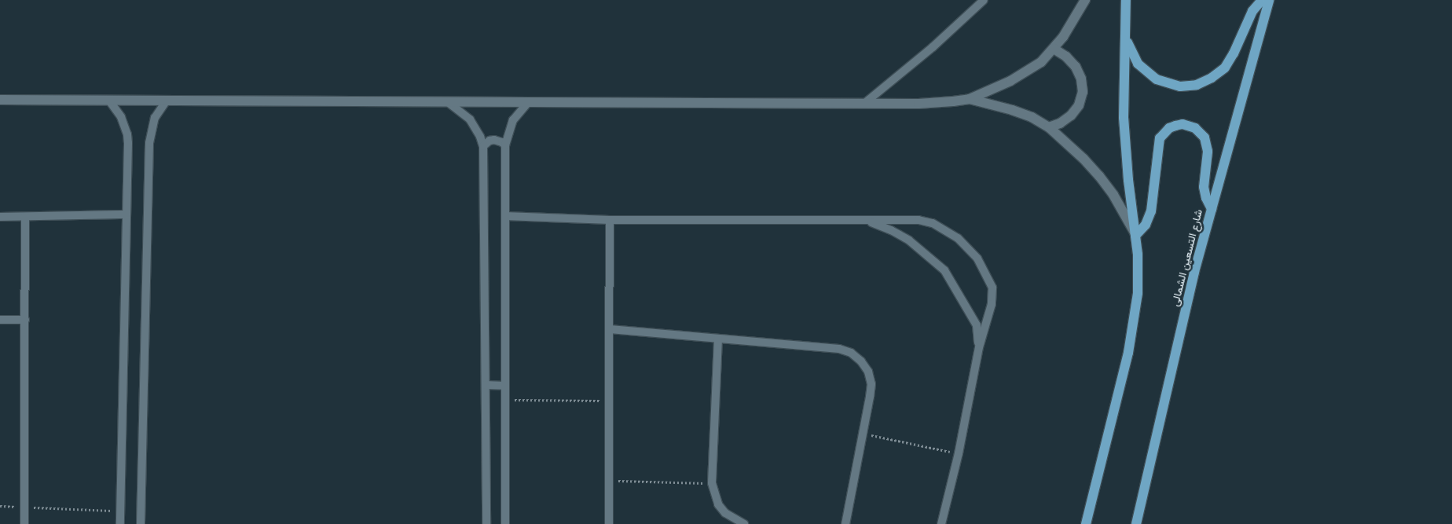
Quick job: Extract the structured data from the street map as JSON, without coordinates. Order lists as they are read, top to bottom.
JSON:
{
  "streets": {
    "main road": ["شارع التسعين الشمالى"]
  }
}
